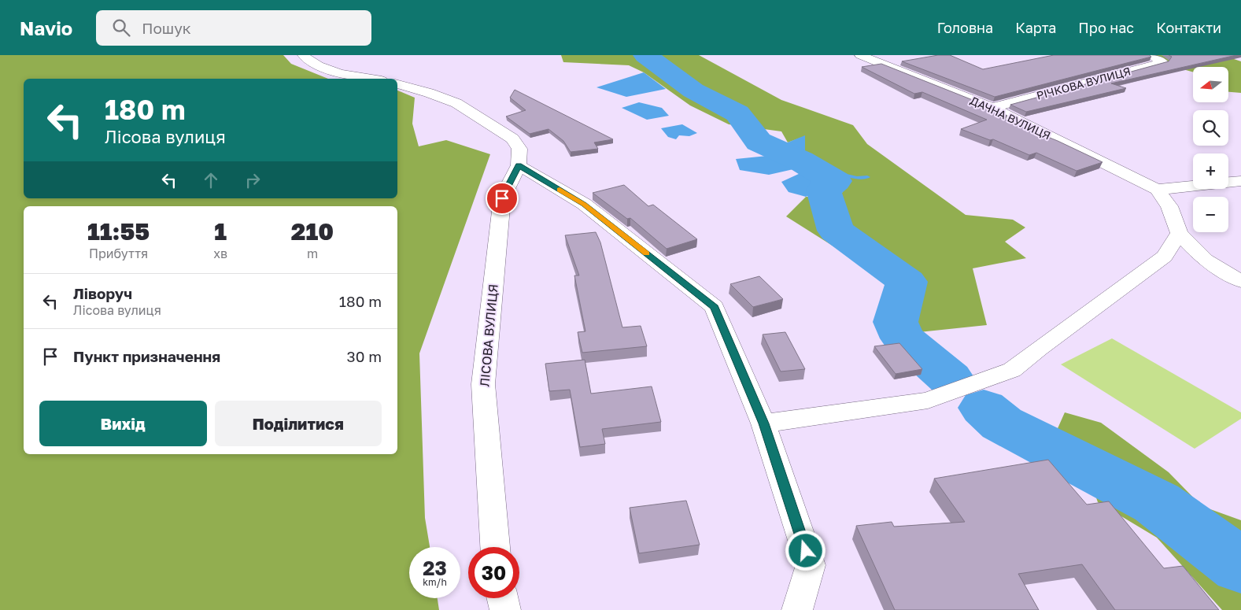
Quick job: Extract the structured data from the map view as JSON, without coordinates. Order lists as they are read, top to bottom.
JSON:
{
  "streets": {
    "street": ["РІЧКОВА ВУЛИЦЯ", "ДАЧНА ВУЛИЦЯ", "ЛІСОВА ВУЛИЦЯ"]
  },
  "crossings": [
    ["РІЧКОВА ВУЛИЦЯ", "ДАЧНА ВУЛИЦЯ"]
  ],
  "north": "left",
  "page": {
    "header": "Navio",
    "search": "Пошук",
    "nav": [
      "Головна",
      "Карта",
      "Про нас",
      "Контакти"
    ],
    "map_buttons": ["+", "−"],
    "turn": ["180 m", "Лісова вулиця"],
    "eta": [
      "11:55",
      "Прибуття",
      "1",
      "хв",
      "210",
      "m"
    ],
    "list": [
      {
        "name": "Ліворуч",
        "note": "Лісова вулиця",
        "value": "180 m"
      },
      {
        "name": "Пункт призначення",
        "value": "30 m"
      }
    ],
    "buttons": ["Вихід", "Поділитися"],
    "speed": "23 km/h",
    "limit": "30"
  }
}
